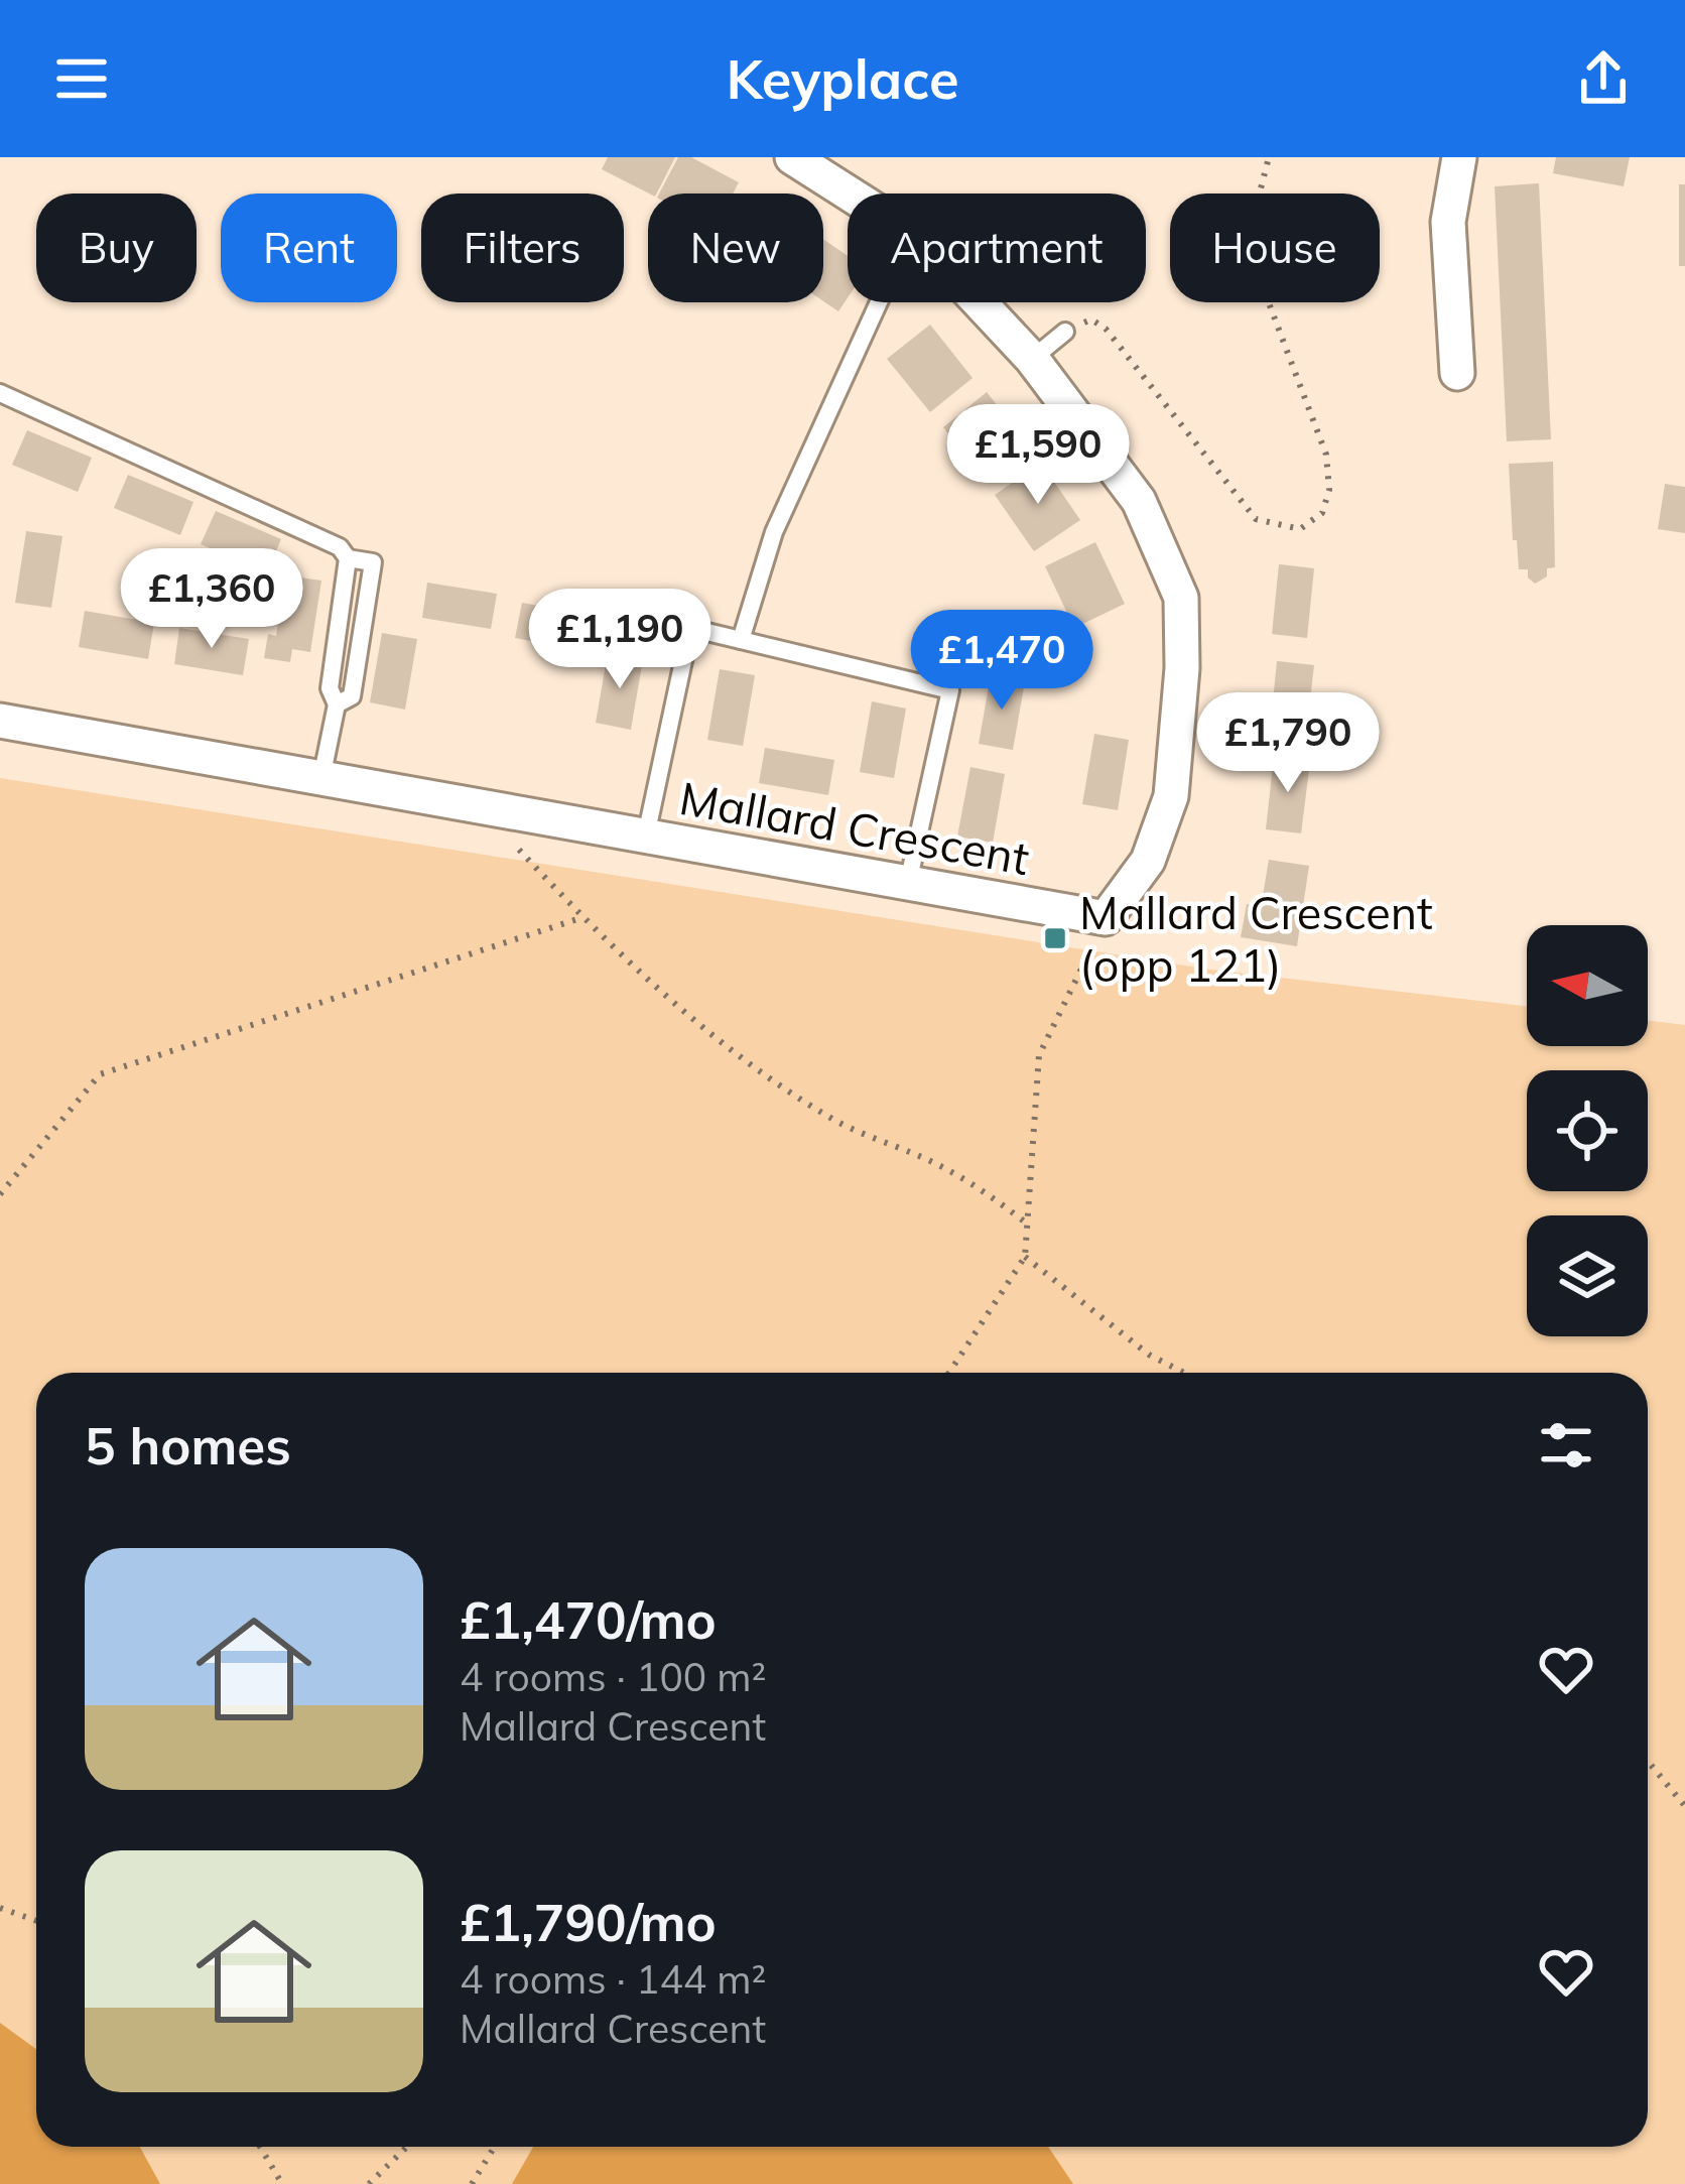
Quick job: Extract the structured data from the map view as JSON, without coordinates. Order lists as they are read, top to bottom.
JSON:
{
  "streets": {
    "street": ["Mallard Crescent"]
  },
  "places": {
    "transit": ["Mallard Crescent (opp 121)"]
  },
  "north": "left",
  "page": {
    "header": "Keyplace",
    "chip": [
      "Buy",
      "Rent",
      "Filters",
      "New",
      "Apartment",
      "House"
    ],
    "price": [
      "£1,590",
      "£1,360",
      "£1,190",
      "£1,470",
      "£1,790"
    ],
    "heading": "5 homes",
    "list": [
      {
        "name": "£1,470/mo",
        "note": "4 rooms · 100 m² · Mallard Crescent"
      },
      {
        "name": "£1,790/mo",
        "note": "4 rooms · 144 m² · Mallard Crescent"
      }
    ]
  }
}
